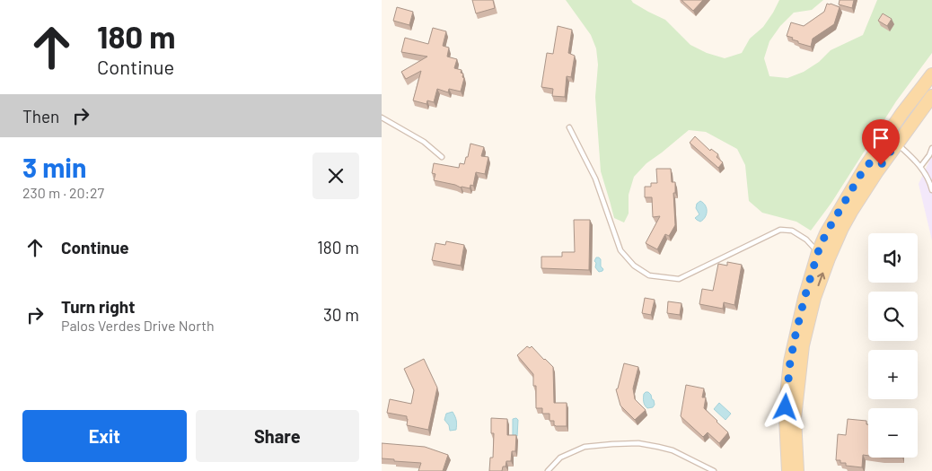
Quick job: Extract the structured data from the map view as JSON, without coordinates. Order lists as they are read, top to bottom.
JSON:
{
  "page": {
    "turn": ["180 m", "Continue"],
    "then": "Then",
    "heading": ["3 min", "230 m · 20:27"],
    "list": [
      {
        "name": "Continue",
        "value": "180 m"
      },
      {
        "name": "Turn right",
        "note": "Palos Verdes Drive North",
        "value": "30 m"
      }
    ],
    "map_buttons": ["+", "−"],
    "buttons": ["Exit", "Share"]
  }
}
